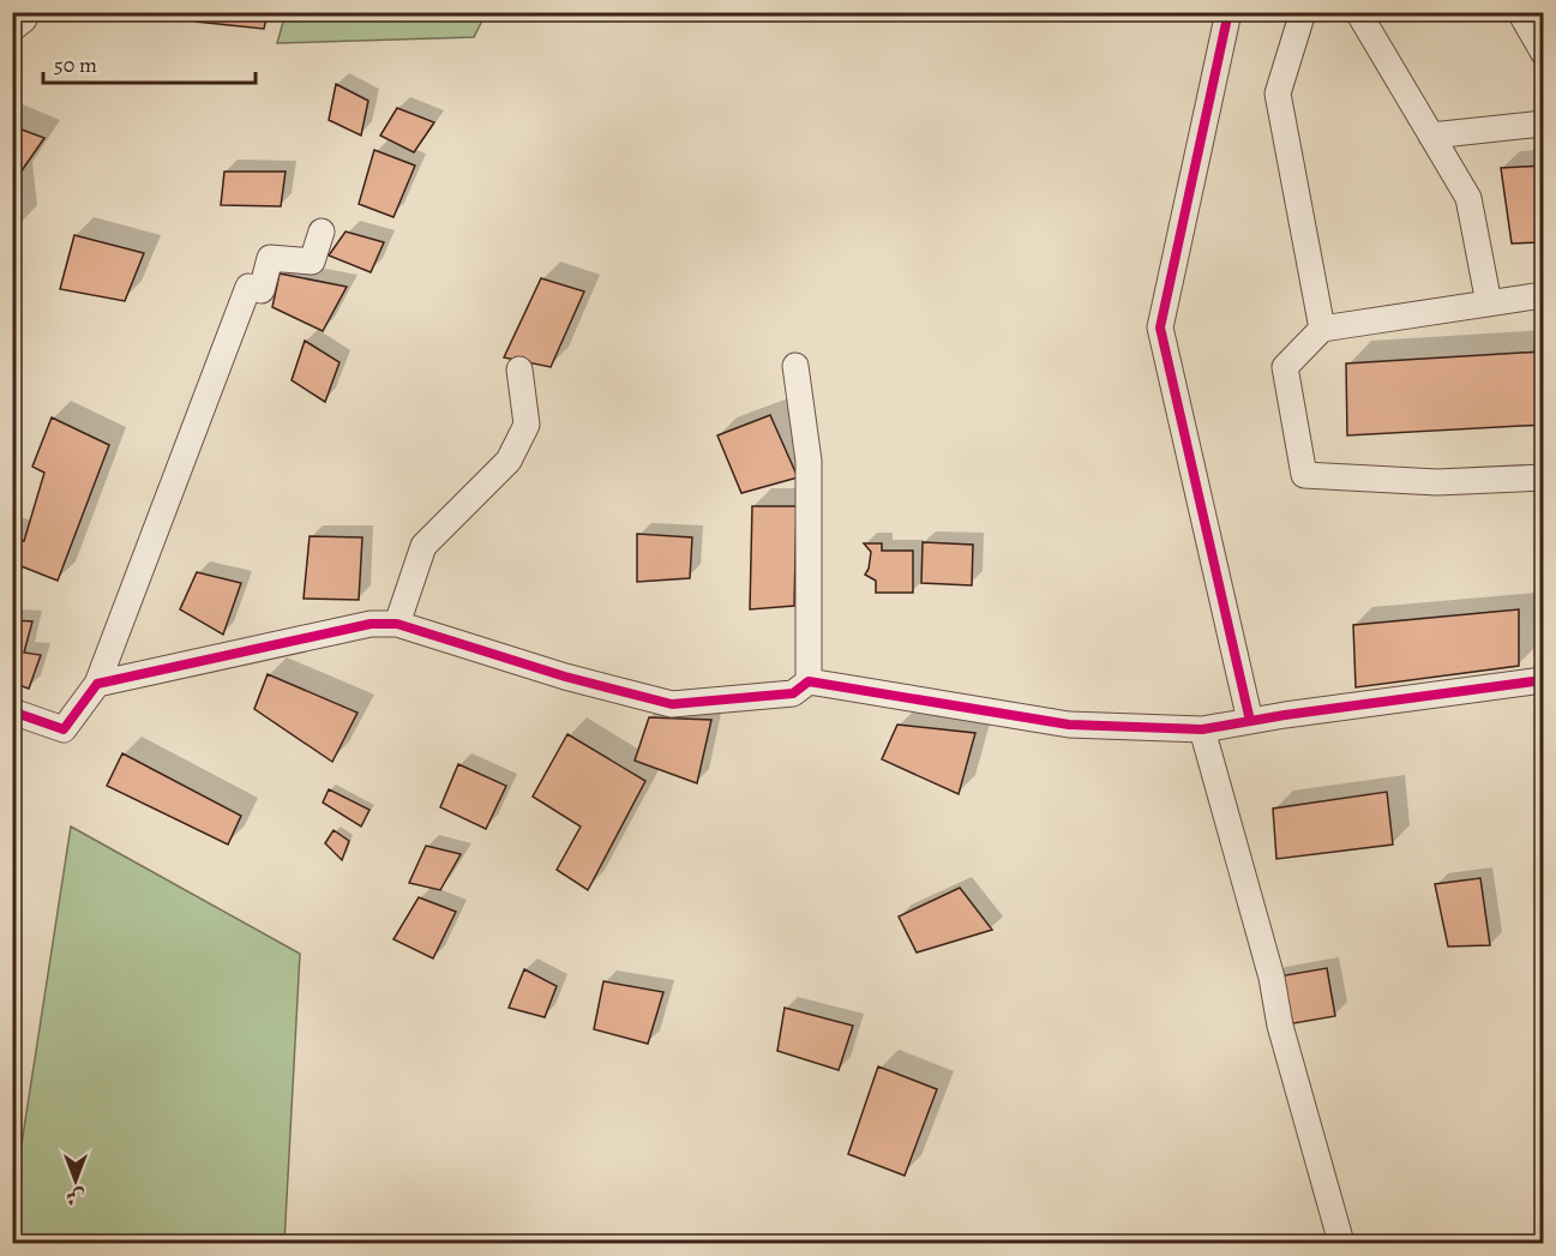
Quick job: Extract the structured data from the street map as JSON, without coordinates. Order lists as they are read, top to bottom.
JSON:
{
  "scale_bar": "50 m",
  "north": "bottom"
}
